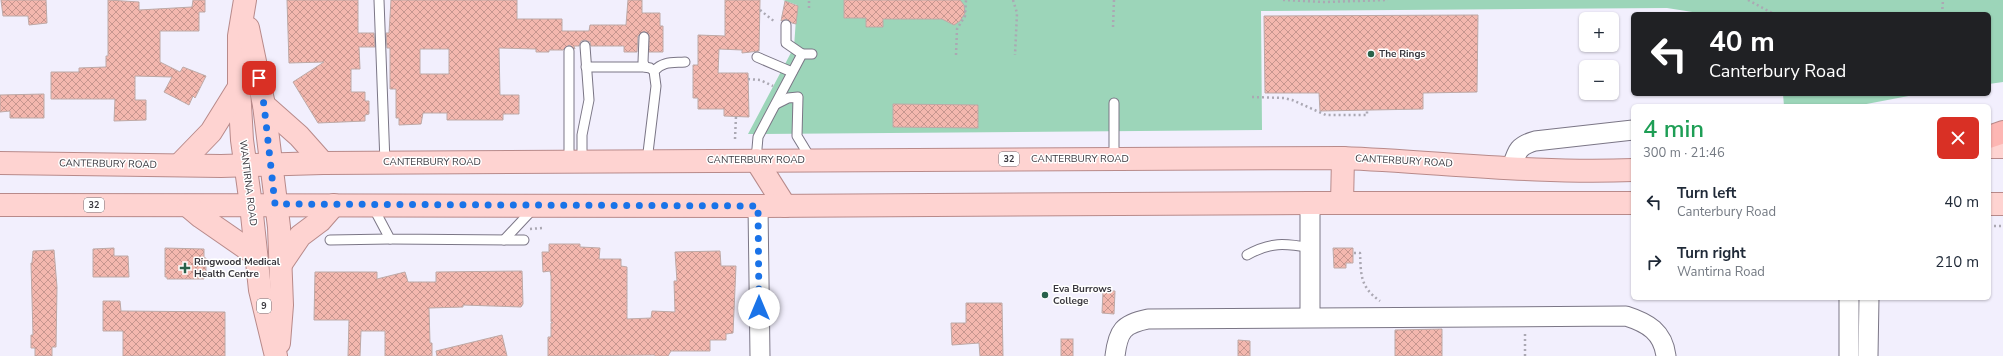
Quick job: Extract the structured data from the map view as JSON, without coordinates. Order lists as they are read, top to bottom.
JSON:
{
  "streets": {
    "main road": [
      "32",
      "CANTERBURY ROAD",
      "WANTIRNA ROAD",
      "9"
    ]
  },
  "crossings": [
    ["32", "WANTIRNA ROAD"],
    ["CANTERBURY ROAD", "WANTIRNA ROAD"]
  ],
  "places": {
    "other": ["The Rings", "Eva Burrows College"],
    "health": ["Ringwood Medical Health Centre"]
  },
  "page": {
    "map_buttons": ["+", "−"],
    "turn": ["40 m", "Canterbury Road"],
    "heading": ["4 min", "300 m · 21:46"],
    "list": [
      {
        "name": "Turn left",
        "note": "Canterbury Road",
        "value": "40 m"
      },
      {
        "name": "Turn right",
        "note": "Wantirna Road",
        "value": "210 m"
      }
    ]
  }
}
